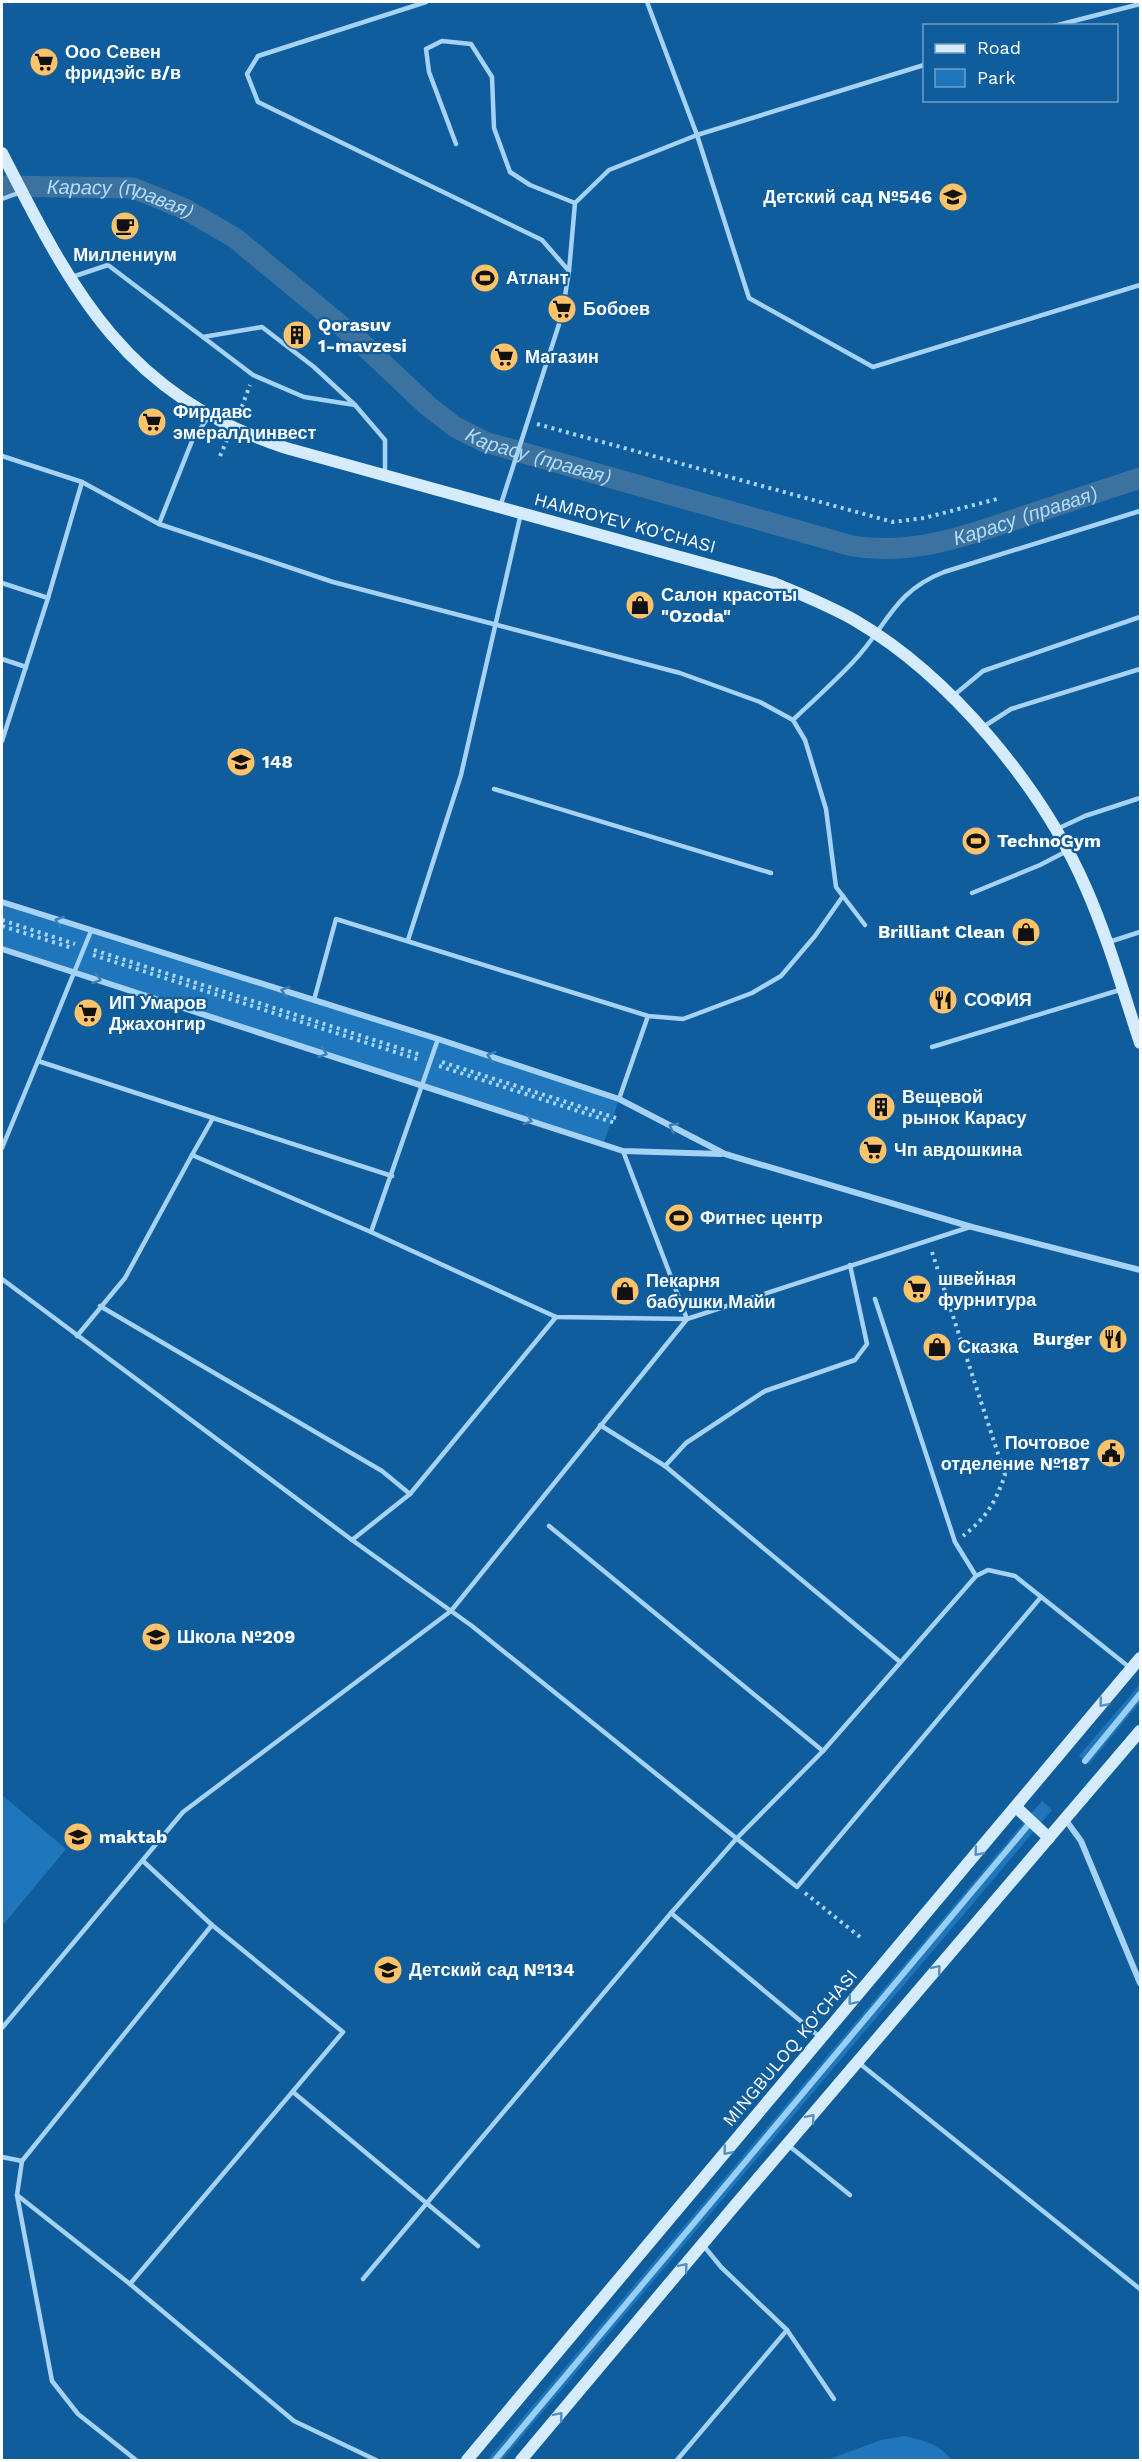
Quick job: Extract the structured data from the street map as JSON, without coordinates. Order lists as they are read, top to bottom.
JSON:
{
  "streets": {
    "main road": ["HAMROYEV KO'CHASI", "MINGBULOQ KO'CHASI"]
  },
  "water": ["Карасу (правая)"],
  "places": {
    "supermarket": [
      "Ооо Севен фридэйс в/в",
      "Бобоев",
      "Магазин",
      "Фирдавс эмералд инвест",
      "ИП Умаров Джахонгир",
      "Чп авдошкина",
      "швейная фурнитура"
    ],
    "school or university": [
      "Детский сад №546",
      "148",
      "Школа №209",
      "maktab",
      "Детский сад №134"
    ],
    "cafe": ["Миллениум"],
    "sports": ["Атлант", "TechnoGym", "Фитнес центр"],
    "building": ["Qorasuv 1-mavzesi", "Вещевой рынок Карасу"],
    "shop": [
      "Салон красоты \"Ozoda\"",
      "Brilliant Clean",
      "Пекарня бабушки Майи",
      "Сказка"
    ],
    "restaurant": ["СОФИЯ", "Burger"],
    "public building": ["Почтовое отделение №187"]
  },
  "legend": ["Road", "Park"]
}
